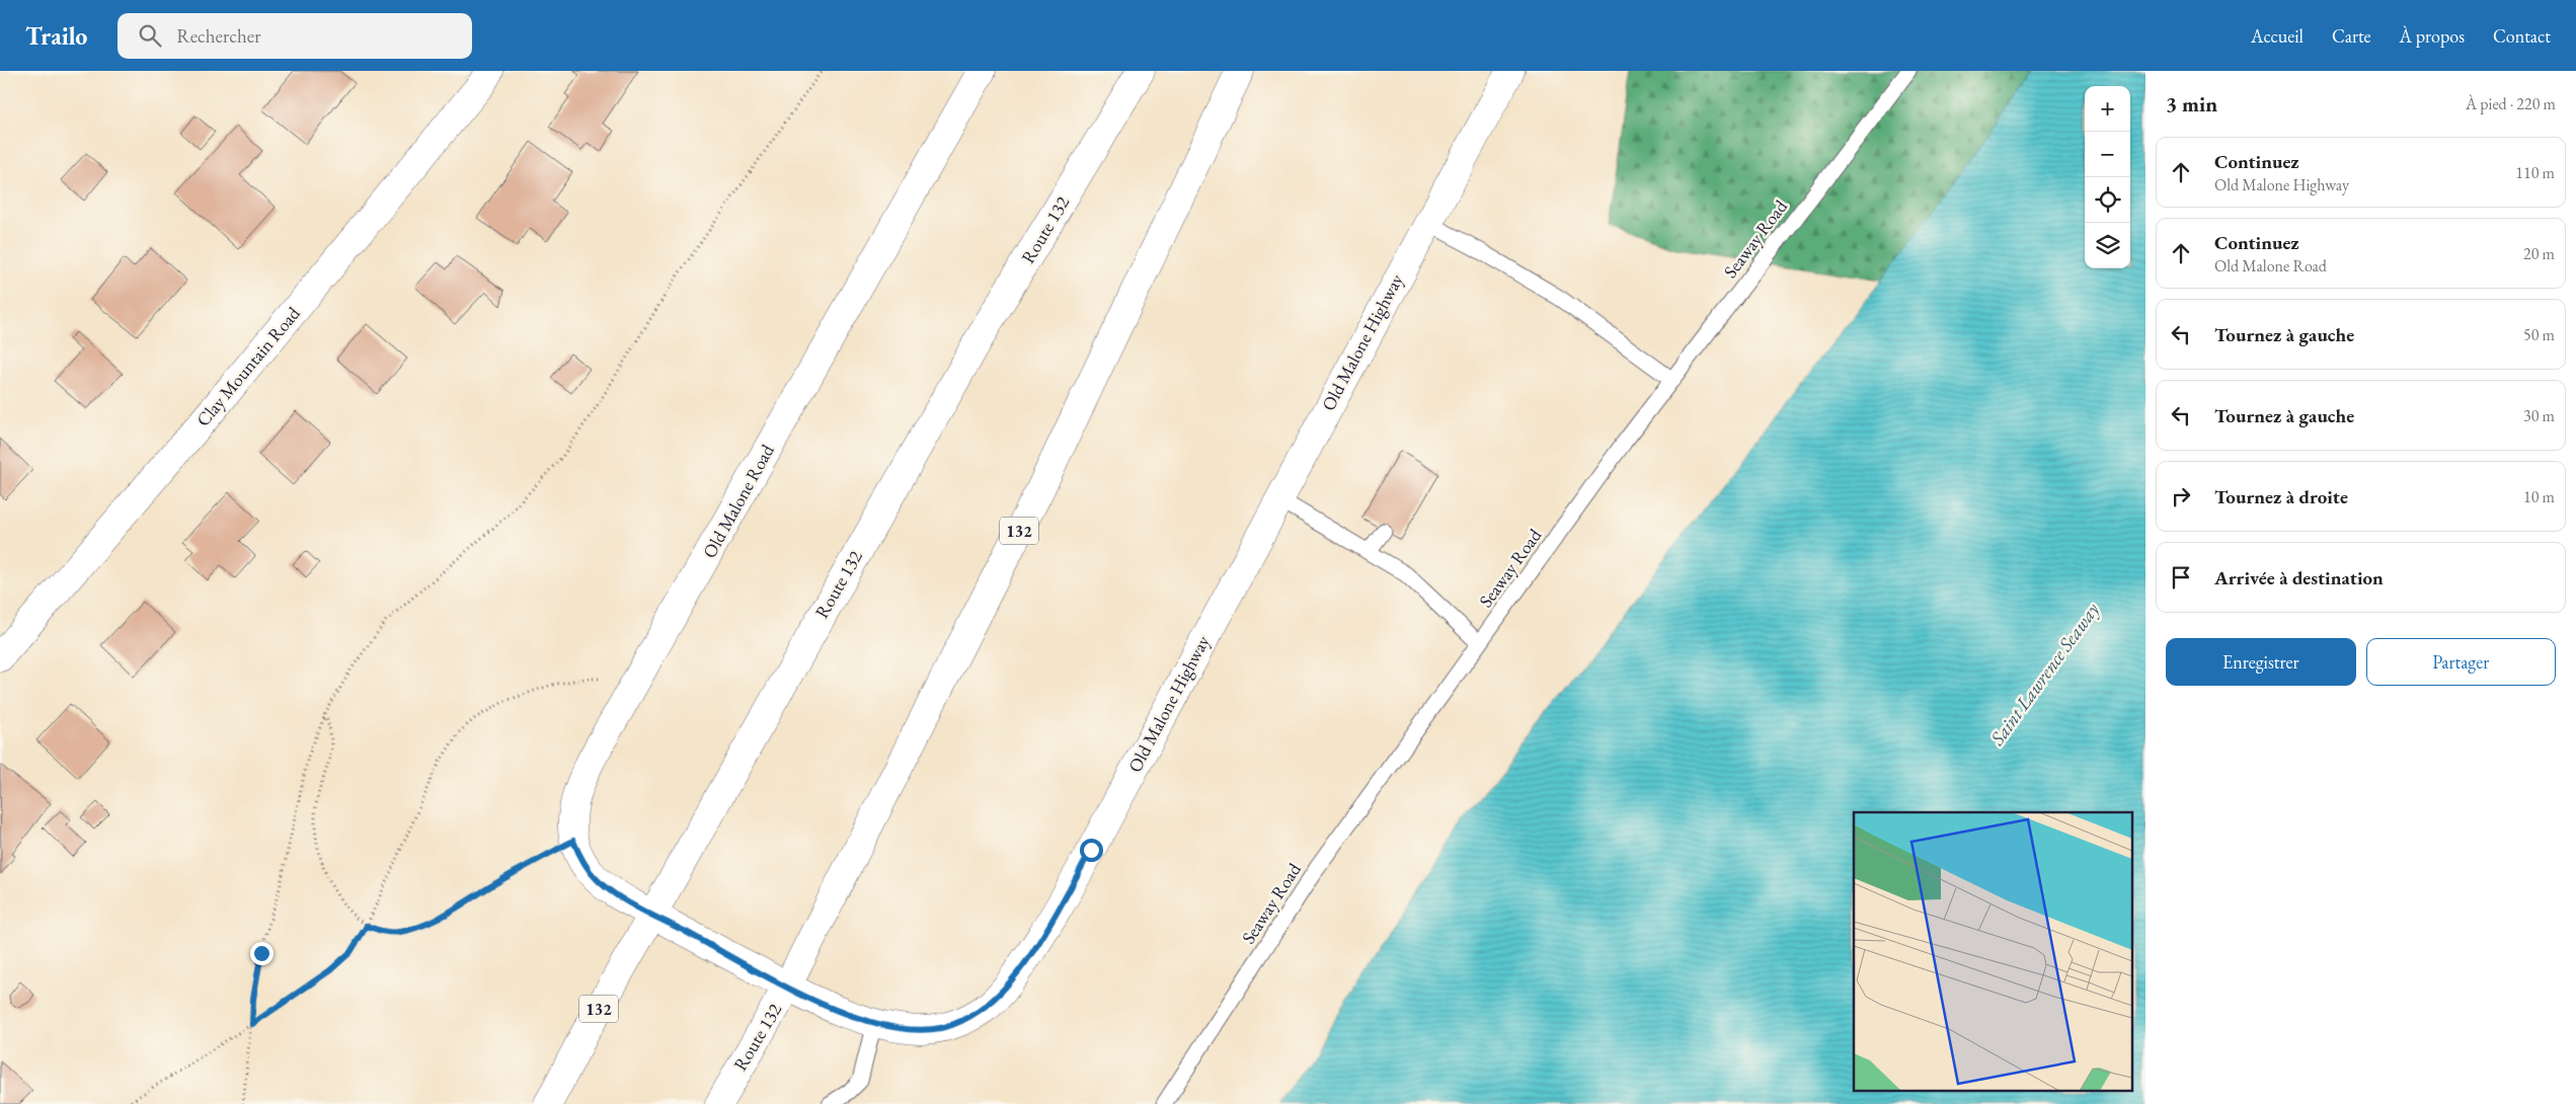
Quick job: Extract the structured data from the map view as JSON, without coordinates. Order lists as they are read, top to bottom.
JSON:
{
  "streets": {
    "main road": [
      "Route 132",
      "Old Malone Highway",
      "Clay Mountain Road",
      "Old Malone Road",
      "132"
    ],
    "lane": ["Seaway Road"]
  },
  "crossings": [
    ["Route 132", "Old Malone Highway"],
    ["Route 132", "Old Malone Road"],
    ["Old Malone Highway", "Old Malone Road"]
  ],
  "water": ["Saint Lawrence Seaway"],
  "page": {
    "header": "Trailo",
    "search": "Rechercher",
    "nav": [
      "Accueil",
      "Carte",
      "À propos",
      "Contact"
    ],
    "heading": ["3 min", "À pied · 220 m"],
    "map_buttons": ["+", "−"],
    "list": [
      ["Continuez", "Old Malone Highway", "110 m"],
      ["Continuez", "Old Malone Road", "20 m"],
      ["Tournez à gauche", "50 m"],
      ["Tournez à gauche", "30 m"],
      ["Tournez à droite", "10 m"],
      "Arrivée à destination"
    ],
    "buttons": ["Enregistrer", "Partager"]
  }
}
